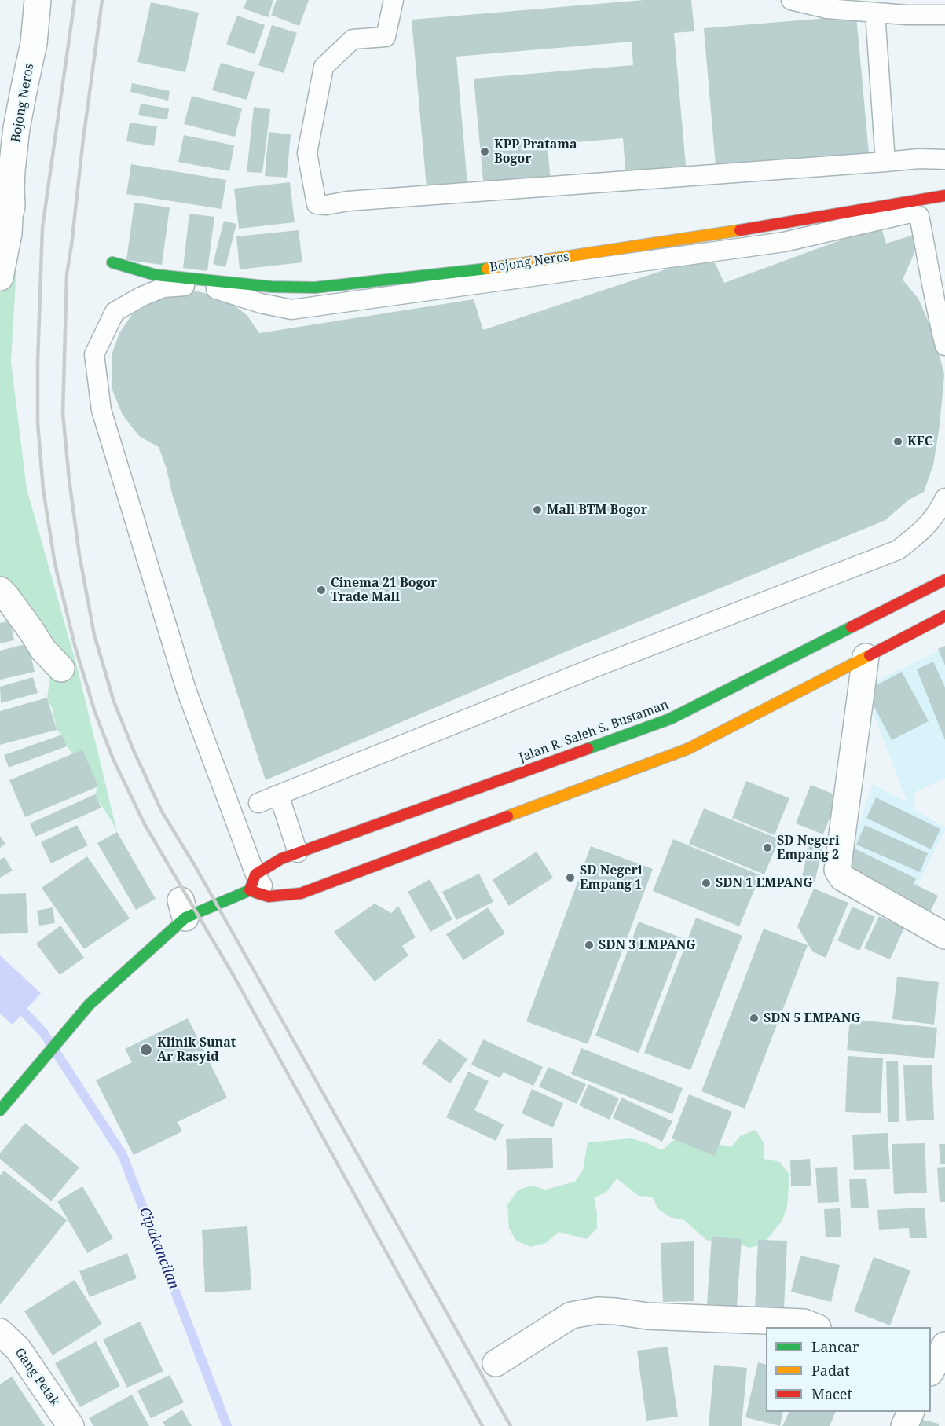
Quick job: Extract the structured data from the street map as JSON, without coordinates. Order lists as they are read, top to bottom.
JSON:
{
  "streets": {
    "main road": ["Bojong Neros", "Jalan R. Saleh S. Bustaman"],
    "street": ["Gang Petak"]
  },
  "water": ["Cipakancilan"],
  "places": [
    "KPP Pratama Bogor",
    "KFC",
    "Mall BTM Bogor",
    "Cinema 21 Bogor Trade Mall",
    "SD Negeri Empang 2",
    "SD Negeri Empang 1",
    "SDN 1 EMPANG",
    "SDN 3 EMPANG",
    "SDN 5 EMPANG",
    "Klinik Sunat Ar Rasyid"
  ],
  "legend": ["Lancar", "Padat", "Macet"]
}
